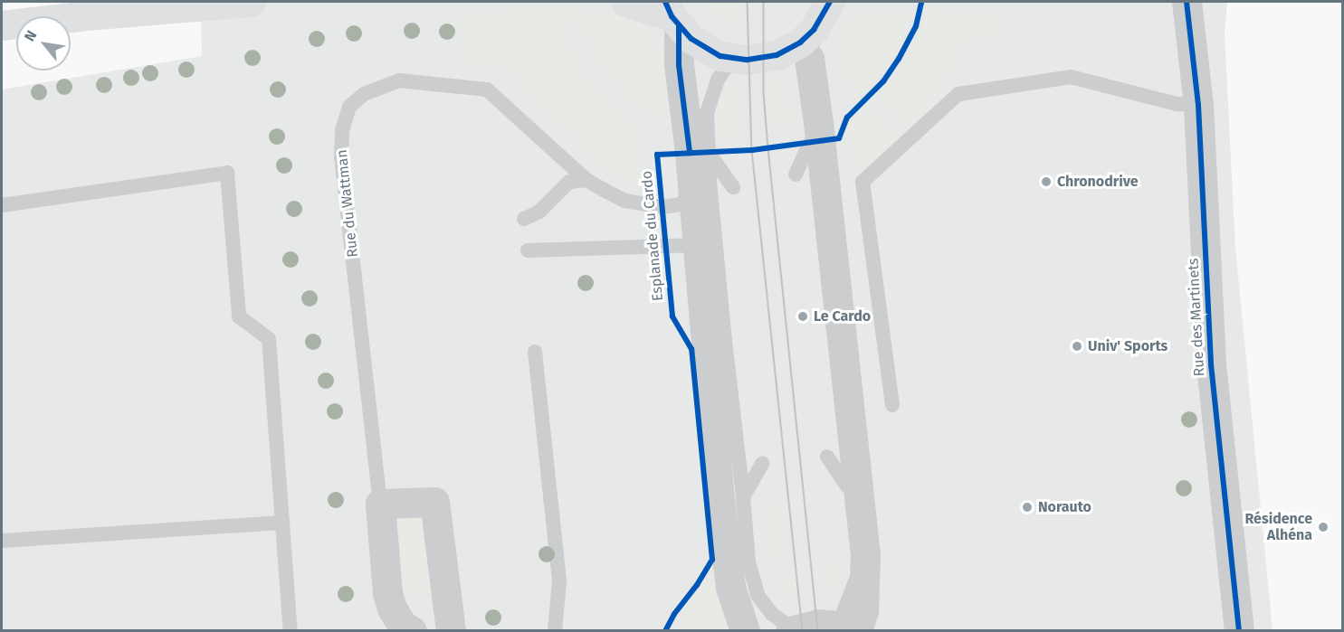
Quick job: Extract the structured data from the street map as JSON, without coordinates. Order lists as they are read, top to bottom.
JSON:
{
  "streets": {
    "street": ["Rue du Wattman", "Rue des Martinets"],
    "cycle path": ["Esplanade du Cardo"]
  },
  "places": [
    "Chronodrive",
    "Le Cardo",
    "Univ' Sports",
    "Norauto",
    "Résidence Alhéna"
  ],
  "north": "top left"
}
